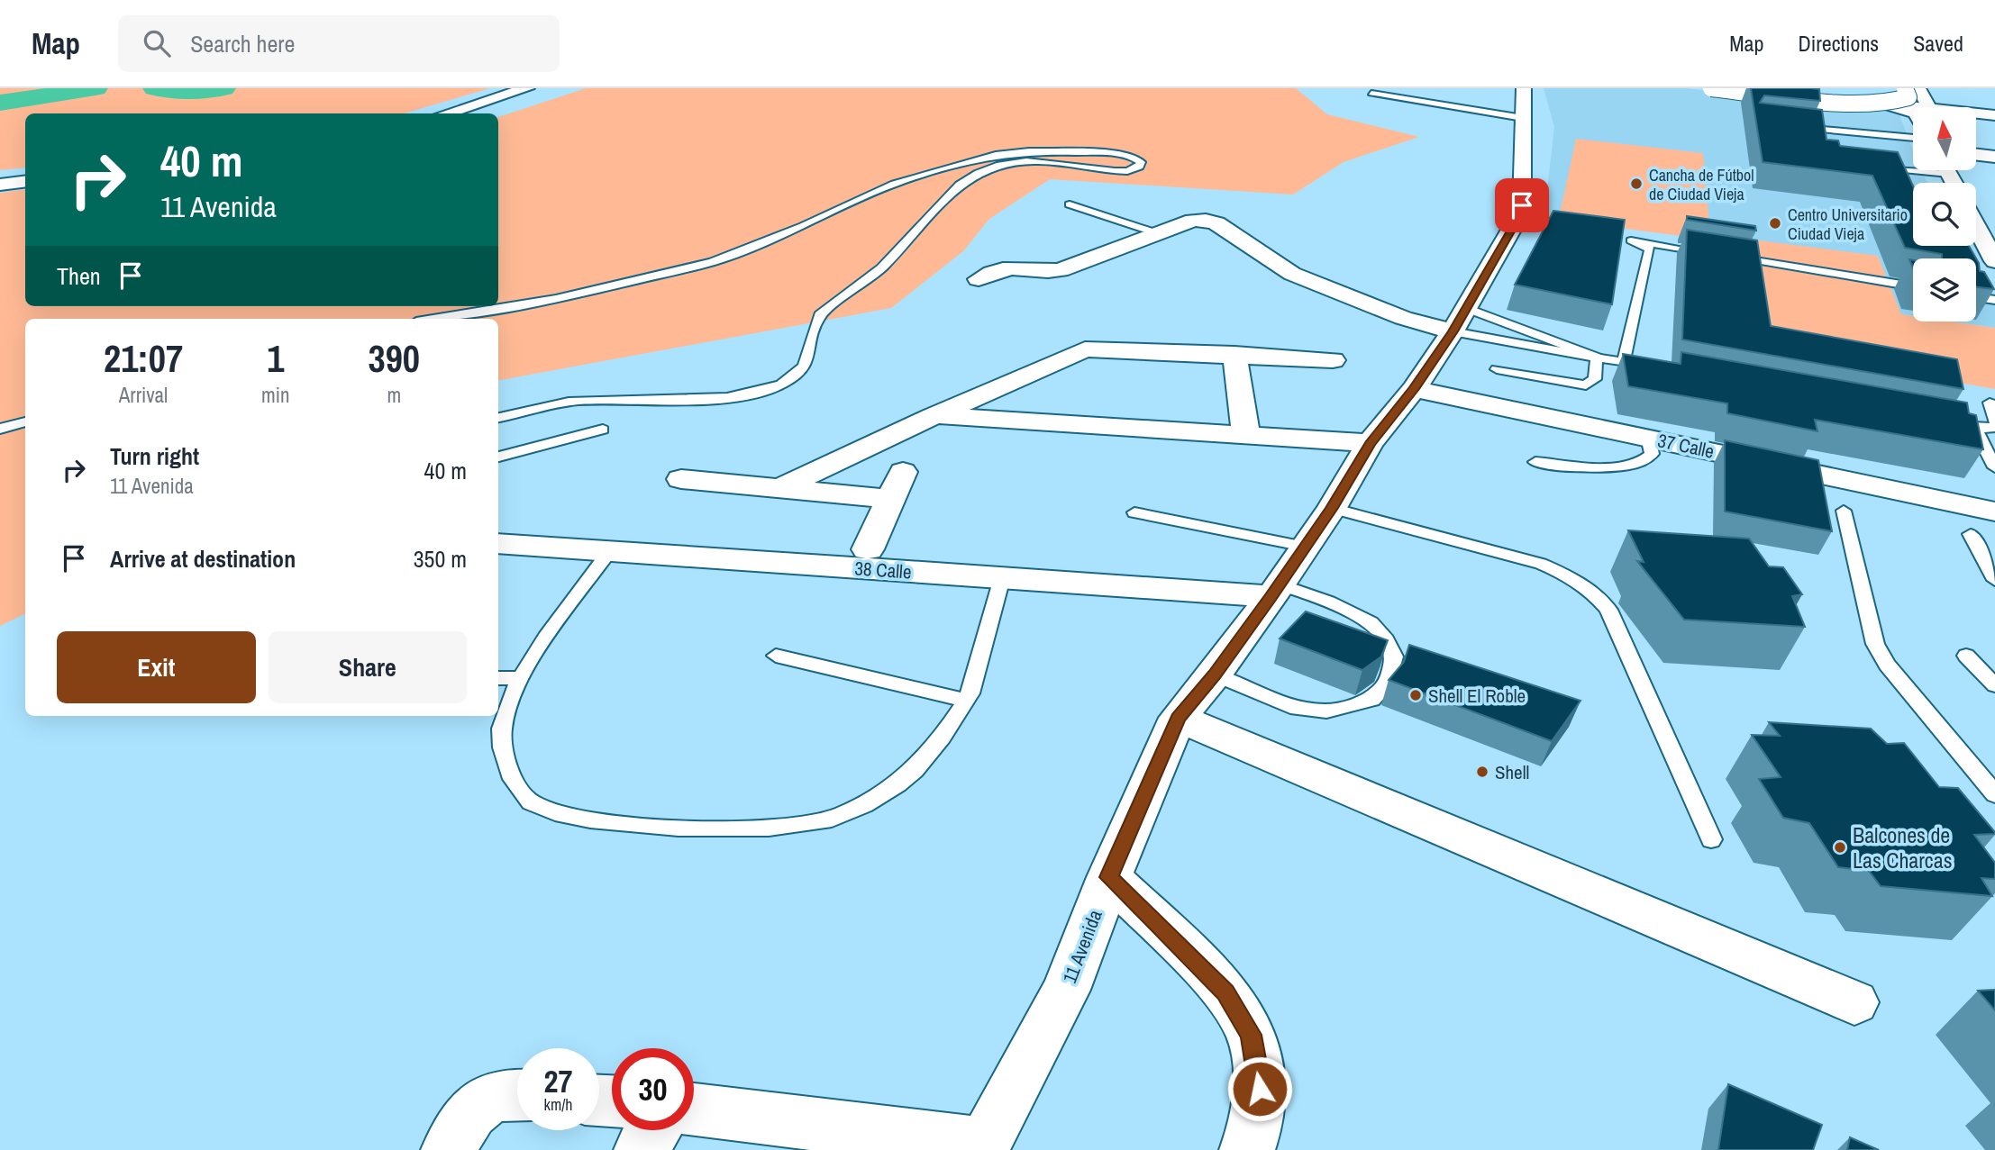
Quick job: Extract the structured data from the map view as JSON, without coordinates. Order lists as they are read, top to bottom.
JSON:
{
  "streets": {
    "street": ["37 Calle", "38 Calle", "11 Avenida"]
  },
  "crossings": [
    ["37 Calle", "11 Avenida"],
    ["38 Calle", "11 Avenida"]
  ],
  "places": [
    "Cancha de Fútbol de Ciudad Vieja",
    "Centro Universitario Ciudad Vieja",
    "Shell El Roble",
    "Shell",
    "Balcones de Las Charcas"
  ],
  "north": "top",
  "page": {
    "header": "Map",
    "search": "Search here",
    "nav": ["Map", "Directions", "Saved"],
    "turn": ["40 m", "11 Avenida"],
    "then": "Then",
    "eta": [
      "21:07",
      "Arrival",
      "1",
      "min",
      "390",
      "m"
    ],
    "list": [
      {
        "name": "Turn right",
        "note": "11 Avenida",
        "value": "40 m"
      },
      {
        "name": "Arrive at destination",
        "value": "350 m"
      }
    ],
    "buttons": ["Exit", "Share"],
    "speed": "27 km/h",
    "limit": "30"
  }
}
